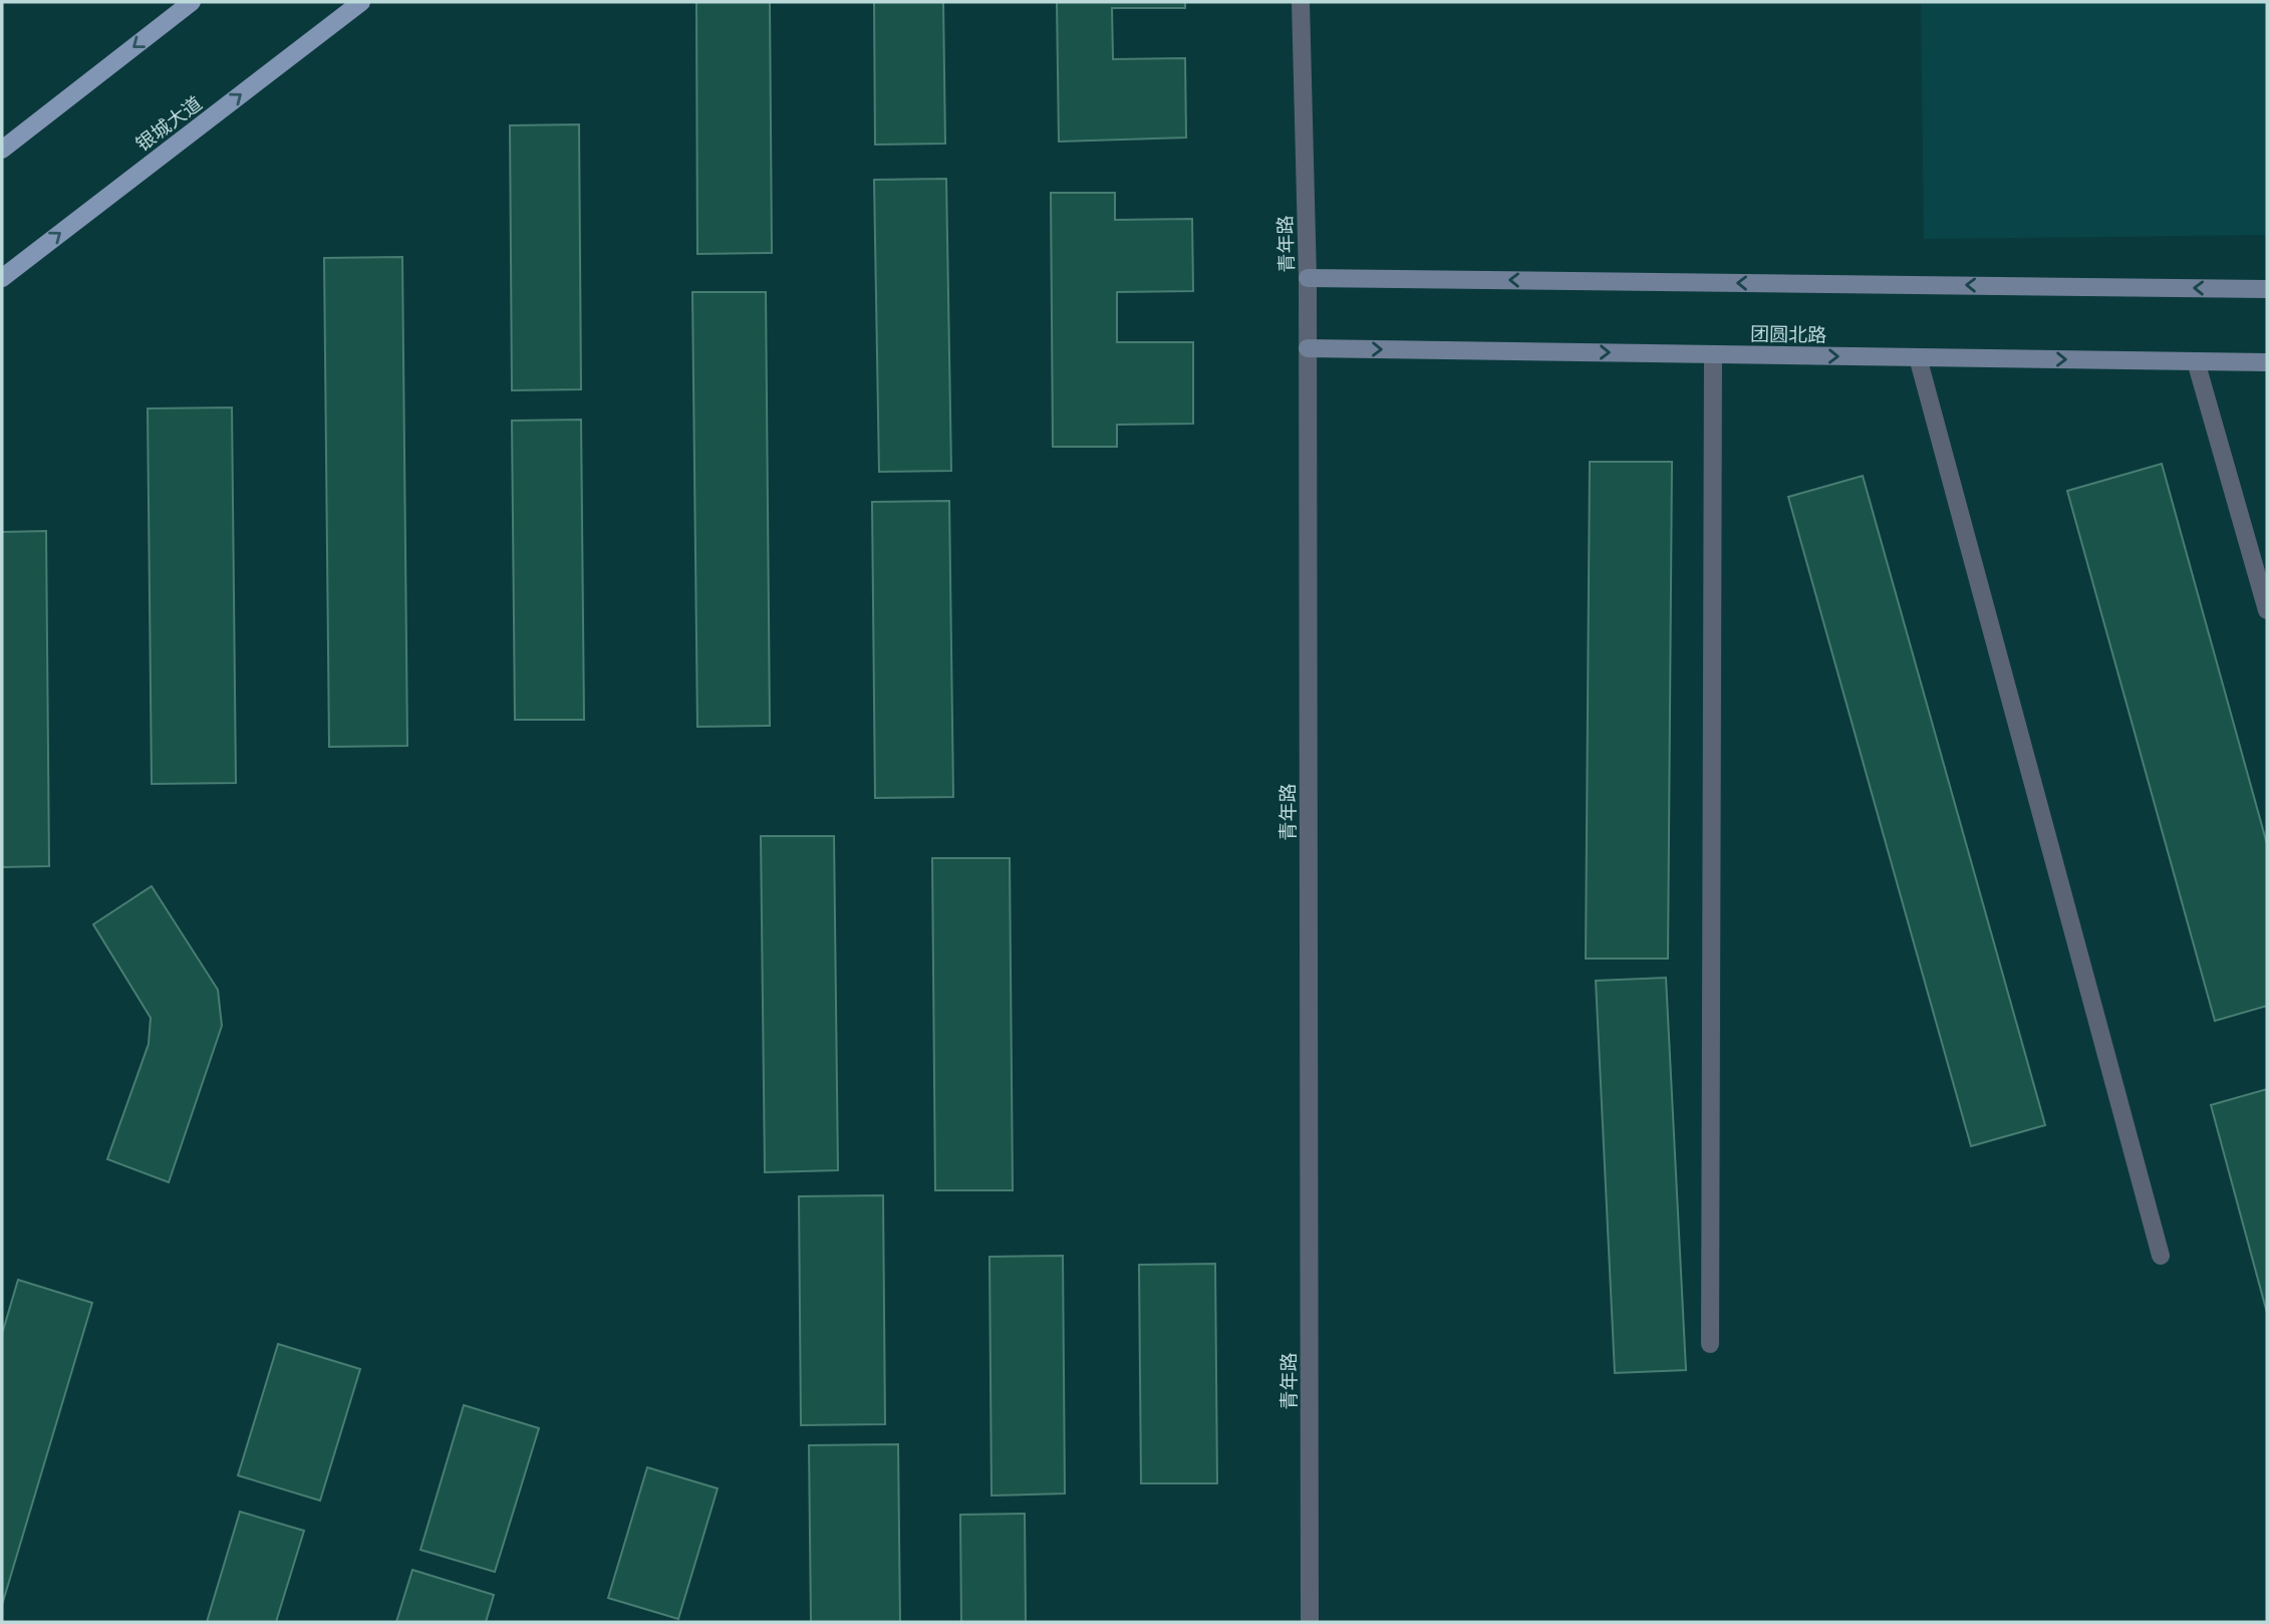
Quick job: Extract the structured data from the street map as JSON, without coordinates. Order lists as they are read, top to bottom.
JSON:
{
  "streets": {
    "main road": ["银城大道", "团圆北路"],
    "street": ["青年路"]
  },
  "crossings": [
    ["青年路", "团圆北路"]
  ]
}
